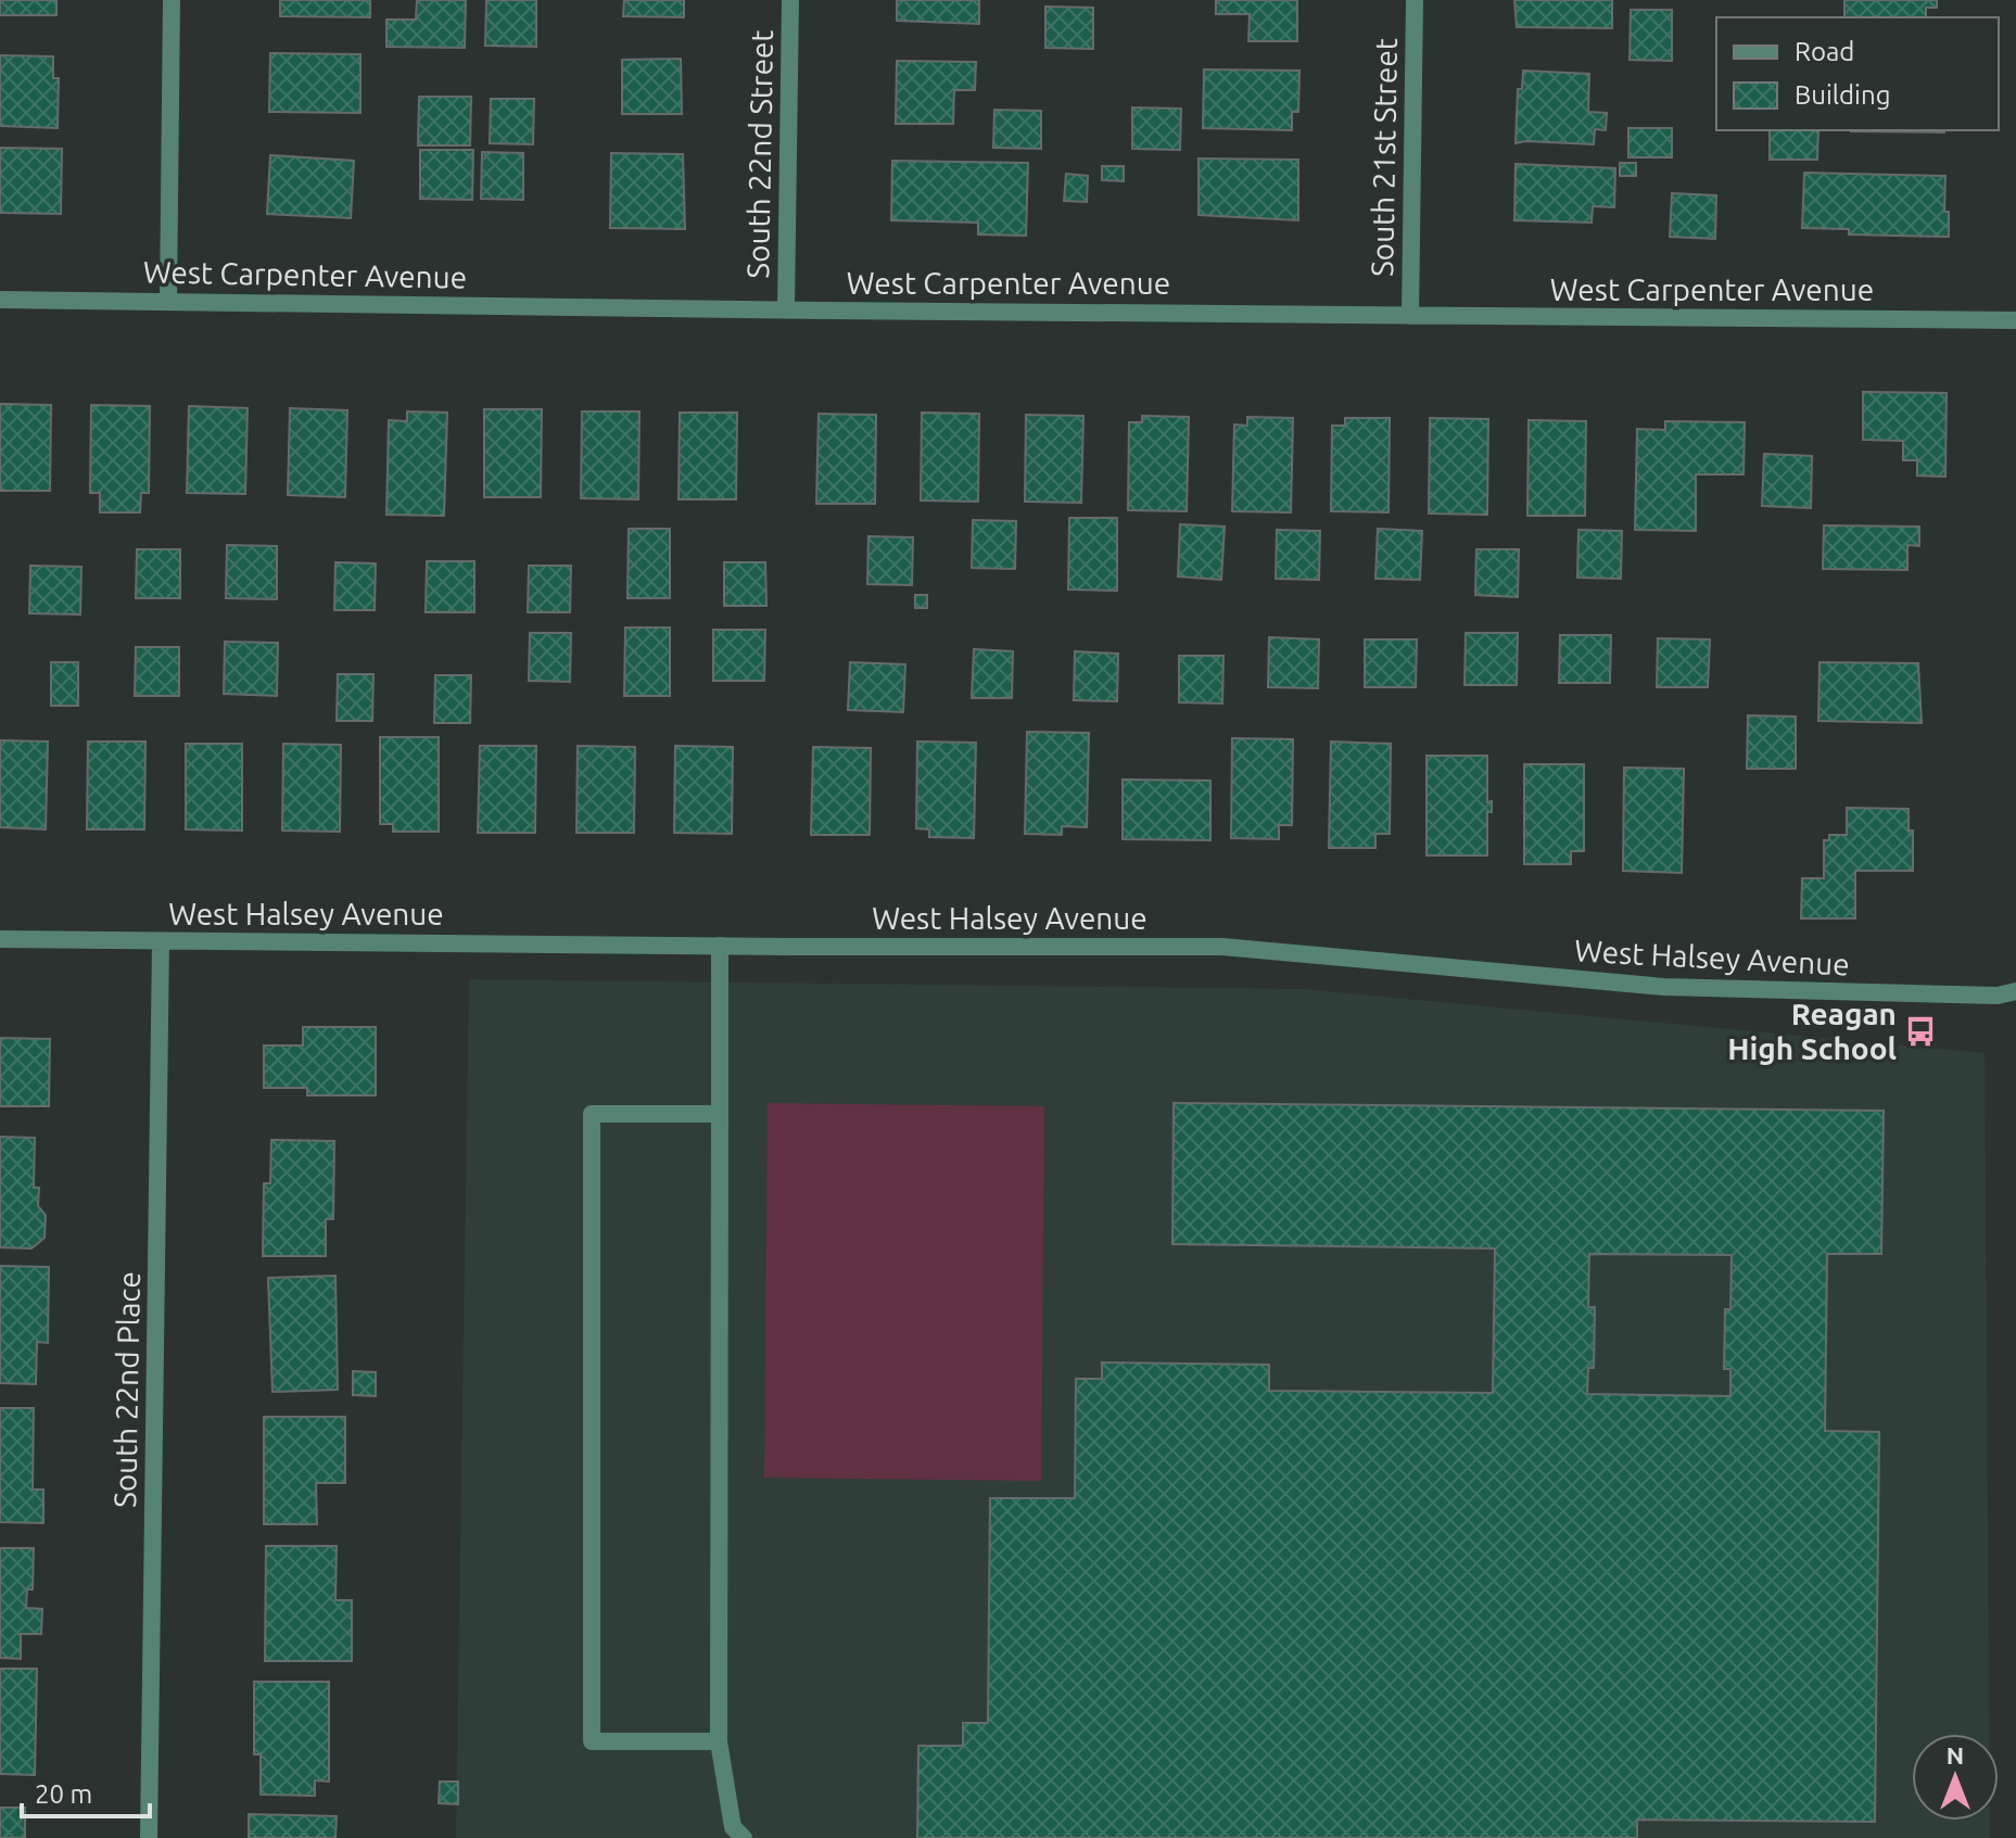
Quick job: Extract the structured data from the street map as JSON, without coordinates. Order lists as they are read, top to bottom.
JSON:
{
  "streets": {
    "street": [
      "South 22nd Street",
      "South 21st Street",
      "West Carpenter Avenue",
      "West Halsey Avenue",
      "South 22nd Place"
    ]
  },
  "crossings": [
    ["South 22nd Street", "West Carpenter Avenue"],
    ["South 21st Street", "West Carpenter Avenue"],
    ["West Halsey Avenue", "South 22nd Place"]
  ],
  "places": {
    "bus stop": ["Reagan High School"]
  },
  "legend": ["Road", "Building"],
  "scale_bar": "20 m",
  "north": "top"
}
